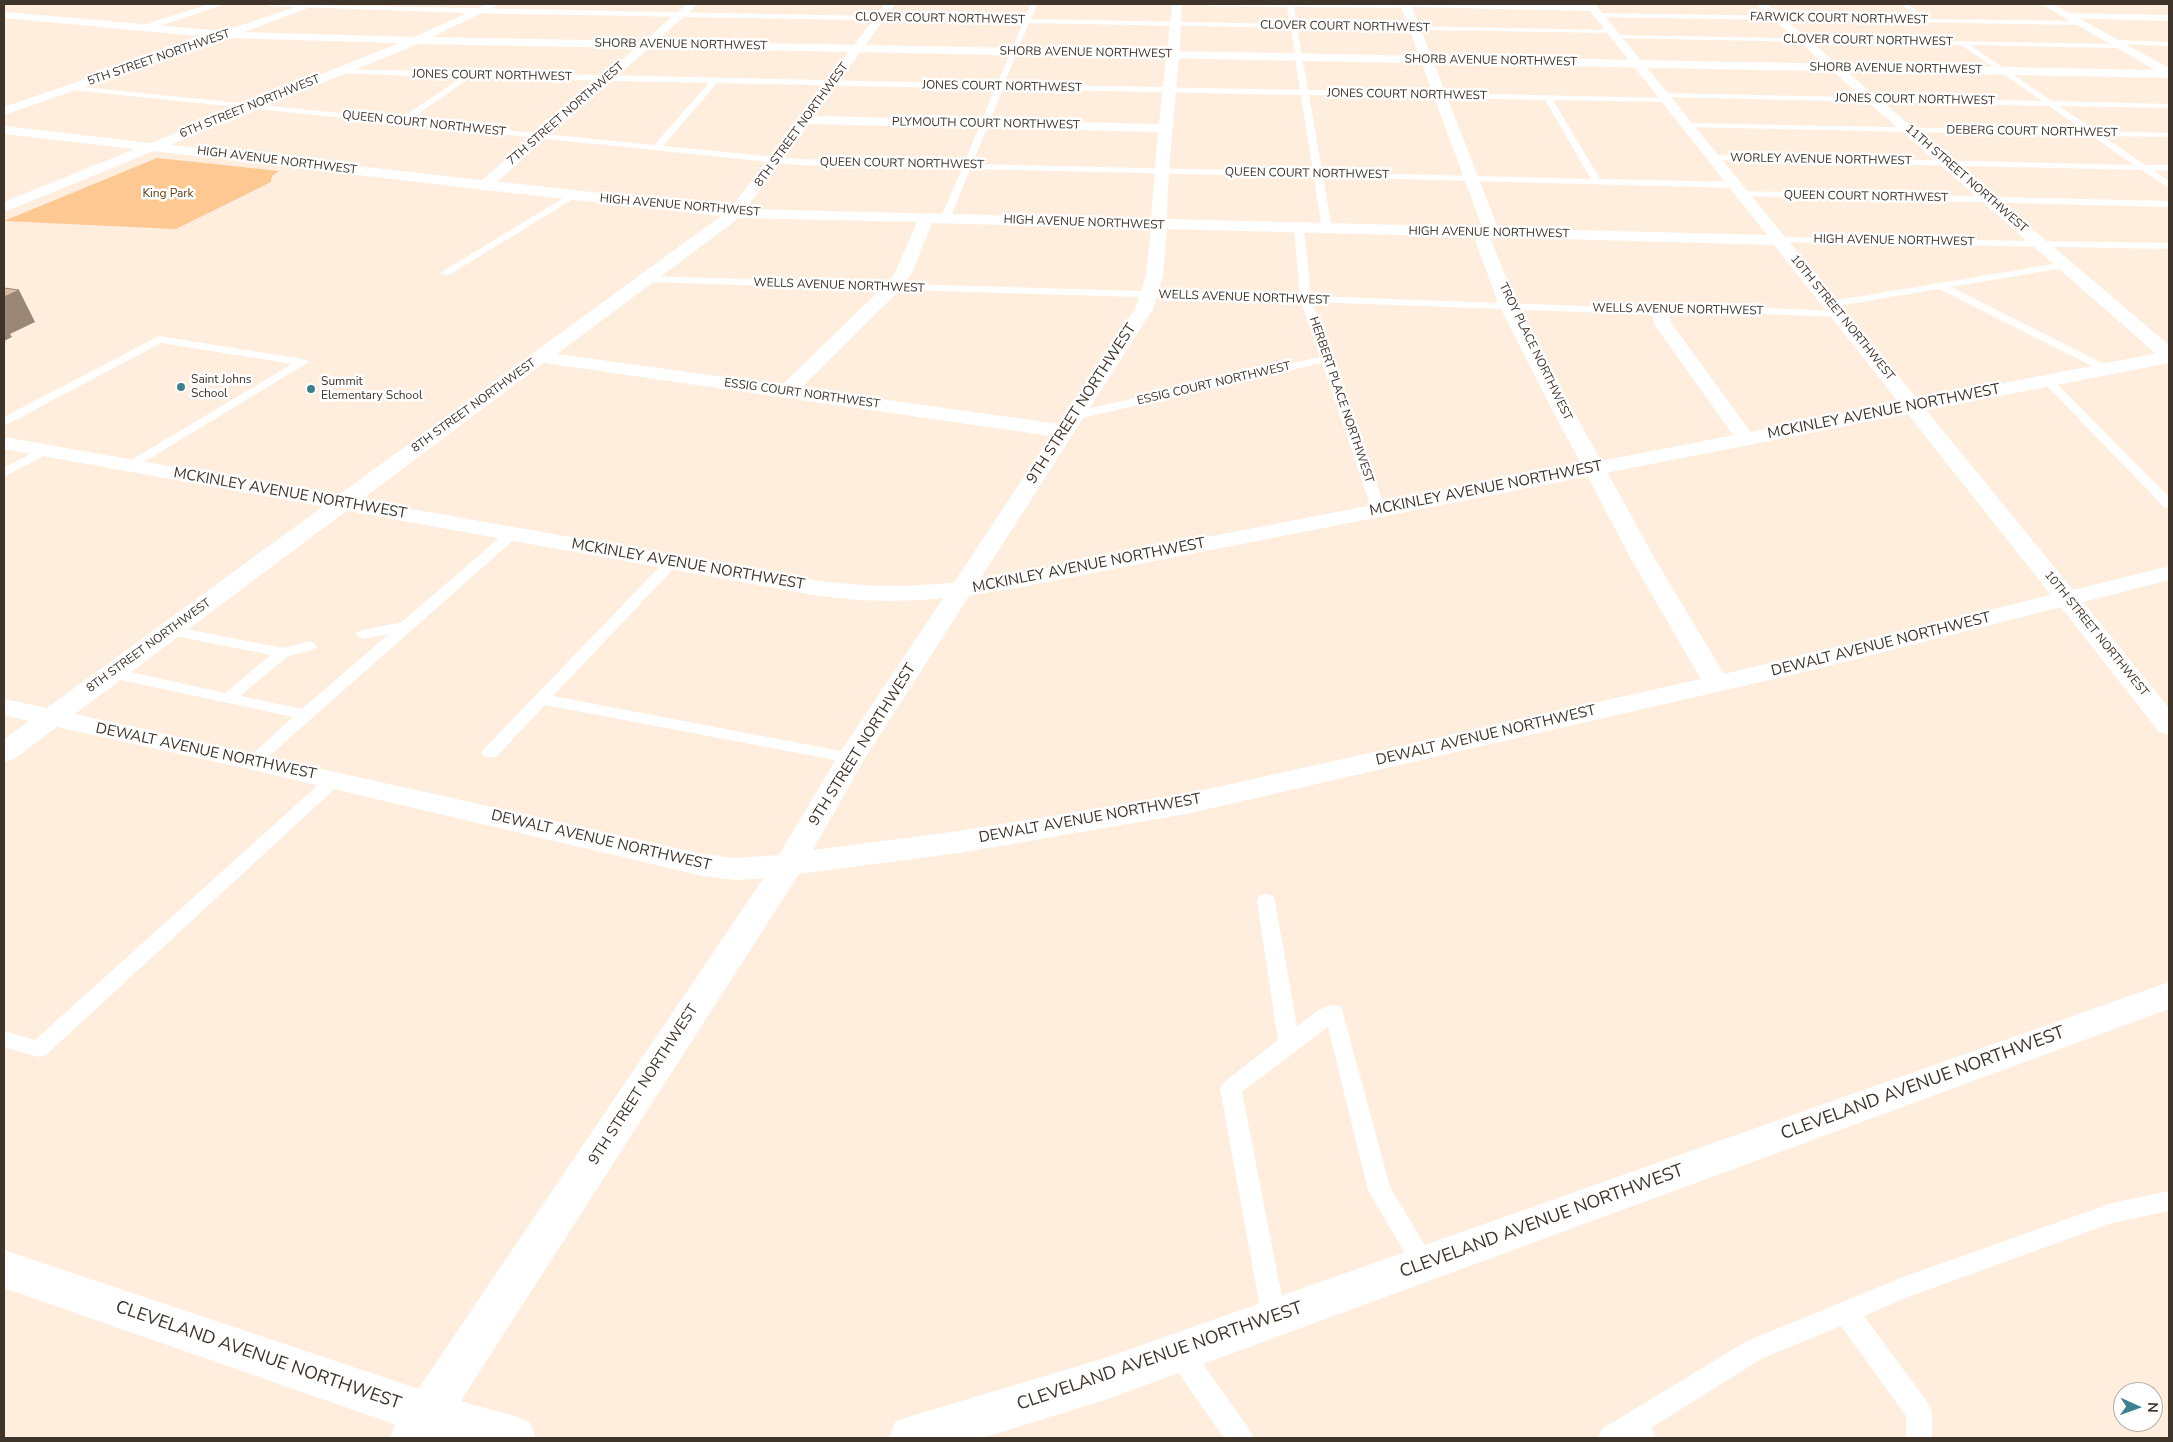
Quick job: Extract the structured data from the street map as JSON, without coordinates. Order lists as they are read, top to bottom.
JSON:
{
  "streets": {
    "street": [
      "FARWICK COURT NORTHWEST",
      "SHORB AVENUE NORTHWEST",
      "5TH STREET NORTHWEST",
      "6TH STREET NORTHWEST",
      "7TH STREET NORTHWEST",
      "PLYMOUTH COURT NORTHWEST",
      "8TH STREET NORTHWEST",
      "HIGH AVENUE NORTHWEST",
      "11TH STREET NORTHWEST",
      "10TH STREET NORTHWEST",
      "TROY PLACE NORTHWEST",
      "ESSIG COURT NORTHWEST",
      "9TH STREET NORTHWEST",
      "MCKINLEY AVENUE NORTHWEST",
      "DEWALT AVENUE NORTHWEST",
      "CLEVELAND AVENUE NORTHWEST"
    ],
    "lane": [
      "CLOVER COURT NORTHWEST",
      "JONES COURT NORTHWEST",
      "QUEEN COURT NORTHWEST",
      "DEBERG COURT NORTHWEST",
      "WORLEY AVENUE NORTHWEST",
      "WELLS AVENUE NORTHWEST",
      "HERBERT PLACE NORTHWEST"
    ]
  },
  "crossings": [
    ["CLOVER COURT NORTHWEST", "5TH STREET NORTHWEST"],
    ["CLOVER COURT NORTHWEST", "6TH STREET NORTHWEST"],
    ["CLOVER COURT NORTHWEST", "7TH STREET NORTHWEST"],
    ["CLOVER COURT NORTHWEST", "8TH STREET NORTHWEST"],
    ["CLOVER COURT NORTHWEST", "11TH STREET NORTHWEST"],
    ["CLOVER COURT NORTHWEST", "10TH STREET NORTHWEST"],
    ["CLOVER COURT NORTHWEST", "TROY PLACE NORTHWEST"],
    ["CLOVER COURT NORTHWEST", "9TH STREET NORTHWEST"],
    ["FARWICK COURT NORTHWEST", "11TH STREET NORTHWEST"],
    ["FARWICK COURT NORTHWEST", "10TH STREET NORTHWEST"],
    ["FARWICK COURT NORTHWEST", "TROY PLACE NORTHWEST"],
    ["SHORB AVENUE NORTHWEST", "5TH STREET NORTHWEST"],
    ["SHORB AVENUE NORTHWEST", "6TH STREET NORTHWEST"],
    ["SHORB AVENUE NORTHWEST", "7TH STREET NORTHWEST"],
    ["SHORB AVENUE NORTHWEST", "8TH STREET NORTHWEST"],
    ["SHORB AVENUE NORTHWEST", "11TH STREET NORTHWEST"],
    ["SHORB AVENUE NORTHWEST", "10TH STREET NORTHWEST"],
    ["SHORB AVENUE NORTHWEST", "TROY PLACE NORTHWEST"],
    ["SHORB AVENUE NORTHWEST", "9TH STREET NORTHWEST"],
    ["5TH STREET NORTHWEST", "QUEEN COURT NORTHWEST"],
    ["JONES COURT NORTHWEST", "6TH STREET NORTHWEST"],
    ["JONES COURT NORTHWEST", "7TH STREET NORTHWEST"],
    ["JONES COURT NORTHWEST", "8TH STREET NORTHWEST"],
    ["JONES COURT NORTHWEST", "11TH STREET NORTHWEST"],
    ["JONES COURT NORTHWEST", "10TH STREET NORTHWEST"],
    ["JONES COURT NORTHWEST", "TROY PLACE NORTHWEST"],
    ["JONES COURT NORTHWEST", "9TH STREET NORTHWEST"],
    ["6TH STREET NORTHWEST", "QUEEN COURT NORTHWEST"],
    ["6TH STREET NORTHWEST", "HIGH AVENUE NORTHWEST"],
    ["7TH STREET NORTHWEST", "QUEEN COURT NORTHWEST"],
    ["7TH STREET NORTHWEST", "HIGH AVENUE NORTHWEST"],
    ["QUEEN COURT NORTHWEST", "8TH STREET NORTHWEST"],
    ["QUEEN COURT NORTHWEST", "11TH STREET NORTHWEST"],
    ["QUEEN COURT NORTHWEST", "10TH STREET NORTHWEST"],
    ["QUEEN COURT NORTHWEST", "TROY PLACE NORTHWEST"],
    ["QUEEN COURT NORTHWEST", "9TH STREET NORTHWEST"],
    ["PLYMOUTH COURT NORTHWEST", "8TH STREET NORTHWEST"],
    ["PLYMOUTH COURT NORTHWEST", "9TH STREET NORTHWEST"],
    ["8TH STREET NORTHWEST", "HIGH AVENUE NORTHWEST"],
    ["8TH STREET NORTHWEST", "WELLS AVENUE NORTHWEST"],
    ["8TH STREET NORTHWEST", "ESSIG COURT NORTHWEST"],
    ["8TH STREET NORTHWEST", "MCKINLEY AVENUE NORTHWEST"],
    ["8TH STREET NORTHWEST", "DEWALT AVENUE NORTHWEST"],
    ["DEBERG COURT NORTHWEST", "11TH STREET NORTHWEST"],
    ["DEBERG COURT NORTHWEST", "10TH STREET NORTHWEST"],
    ["WORLEY AVENUE NORTHWEST", "11TH STREET NORTHWEST"],
    ["WORLEY AVENUE NORTHWEST", "10TH STREET NORTHWEST"],
    ["HIGH AVENUE NORTHWEST", "11TH STREET NORTHWEST"],
    ["HIGH AVENUE NORTHWEST", "10TH STREET NORTHWEST"],
    ["HIGH AVENUE NORTHWEST", "TROY PLACE NORTHWEST"],
    ["HIGH AVENUE NORTHWEST", "HERBERT PLACE NORTHWEST"],
    ["HIGH AVENUE NORTHWEST", "9TH STREET NORTHWEST"],
    ["11TH STREET NORTHWEST", "WELLS AVENUE NORTHWEST"],
    ["11TH STREET NORTHWEST", "MCKINLEY AVENUE NORTHWEST"],
    ["WELLS AVENUE NORTHWEST", "10TH STREET NORTHWEST"],
    ["WELLS AVENUE NORTHWEST", "TROY PLACE NORTHWEST"],
    ["WELLS AVENUE NORTHWEST", "HERBERT PLACE NORTHWEST"],
    ["WELLS AVENUE NORTHWEST", "9TH STREET NORTHWEST"],
    ["10TH STREET NORTHWEST", "MCKINLEY AVENUE NORTHWEST"],
    ["10TH STREET NORTHWEST", "DEWALT AVENUE NORTHWEST"],
    ["TROY PLACE NORTHWEST", "MCKINLEY AVENUE NORTHWEST"],
    ["TROY PLACE NORTHWEST", "DEWALT AVENUE NORTHWEST"],
    ["ESSIG COURT NORTHWEST", "HERBERT PLACE NORTHWEST"],
    ["ESSIG COURT NORTHWEST", "9TH STREET NORTHWEST"],
    ["HERBERT PLACE NORTHWEST", "MCKINLEY AVENUE NORTHWEST"],
    ["9TH STREET NORTHWEST", "MCKINLEY AVENUE NORTHWEST"],
    ["9TH STREET NORTHWEST", "DEWALT AVENUE NORTHWEST"],
    ["9TH STREET NORTHWEST", "CLEVELAND AVENUE NORTHWEST"]
  ],
  "parks": ["King Park"],
  "places": ["Saint Johns School", "Summit Elementary School"],
  "north": "right"
}
